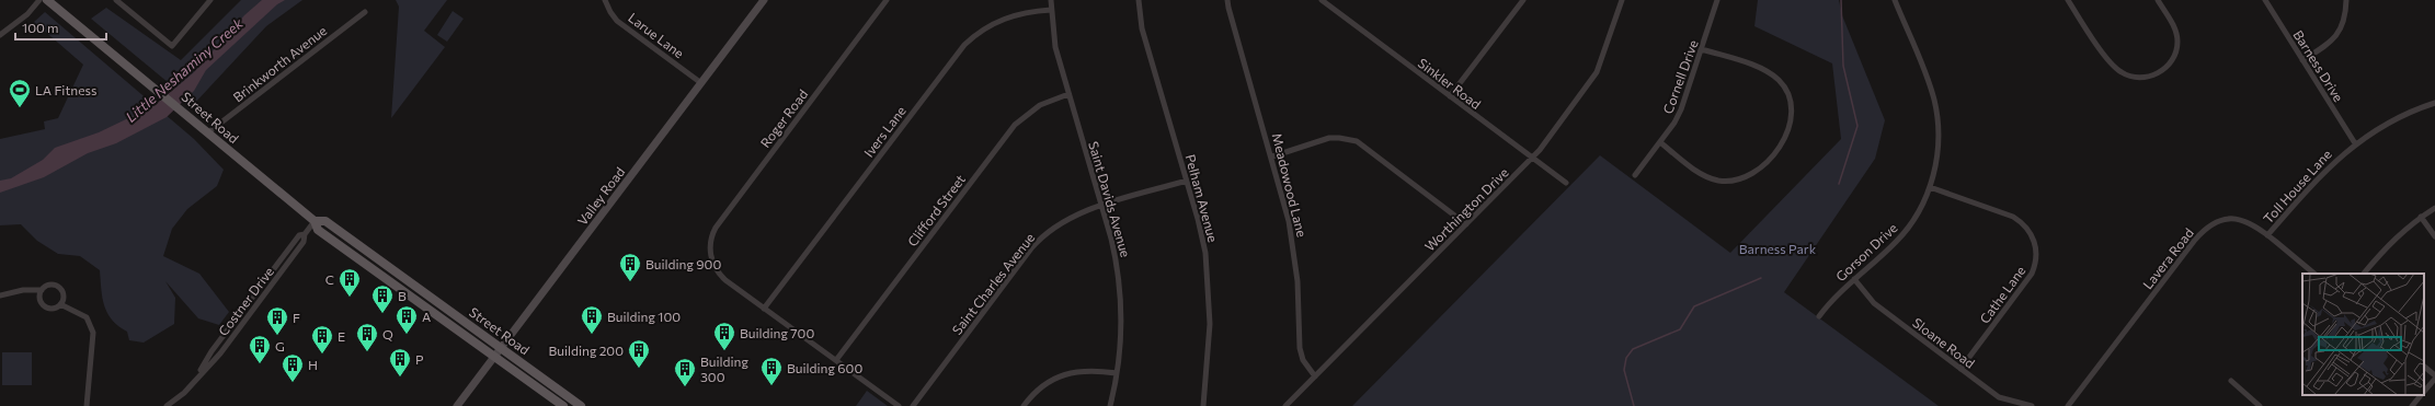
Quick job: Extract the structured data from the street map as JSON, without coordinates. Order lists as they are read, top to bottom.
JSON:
{
  "streets": {
    "main road": ["Street Road"],
    "street": [
      "Larue Lane",
      "Brinkworth Avenue",
      "Barness Drive",
      "Cornell Drive",
      "Sinkler Road",
      "Roger Road",
      "Ivers Lane",
      "Meadowood Lane",
      "Toll House Lane",
      "Valley Road",
      "Pelham Avenue",
      "Saint Davids Avenue",
      "Worthington Drive",
      "Clifford Street",
      "Gorson Drive",
      "Lavera Road",
      "Saint Charles Avenue",
      "Cathe Lane",
      "Costner Drive",
      "Sloane Road"
    ]
  },
  "crossings": [
    ["Larue Lane", "Valley Road"],
    ["Brinkworth Avenue", "Street Road"],
    ["Barness Drive", "Toll House Lane"],
    ["Sinkler Road", "Worthington Drive"],
    ["Street Road", "Valley Road"],
    ["Street Road", "Costner Drive"],
    ["Roger Road", "Ivers Lane"],
    ["Ivers Lane", "Saint Davids Avenue"],
    ["Meadowood Lane", "Worthington Drive"],
    ["Toll House Lane", "Lavera Road"],
    ["Pelham Avenue", "Saint Charles Avenue"],
    ["Saint Davids Avenue", "Clifford Street"],
    ["Saint Davids Avenue", "Saint Charles Avenue"],
    ["Gorson Drive", "Cathe Lane"],
    ["Gorson Drive", "Sloane Road"],
    ["Cathe Lane", "Sloane Road"]
  ],
  "water": ["Little Neshaminy Creek"],
  "parks": ["Barness Park"],
  "places": {
    "sports": ["LA Fitness"],
    "building": [
      "Building 900",
      "C",
      "B",
      "A",
      "Building 100",
      "F",
      "Building 700",
      "Q",
      "E",
      "G",
      "Building 200",
      "P",
      "H",
      "Building 600",
      "Building 300"
    ]
  },
  "scale_bar": "100 m"
}
